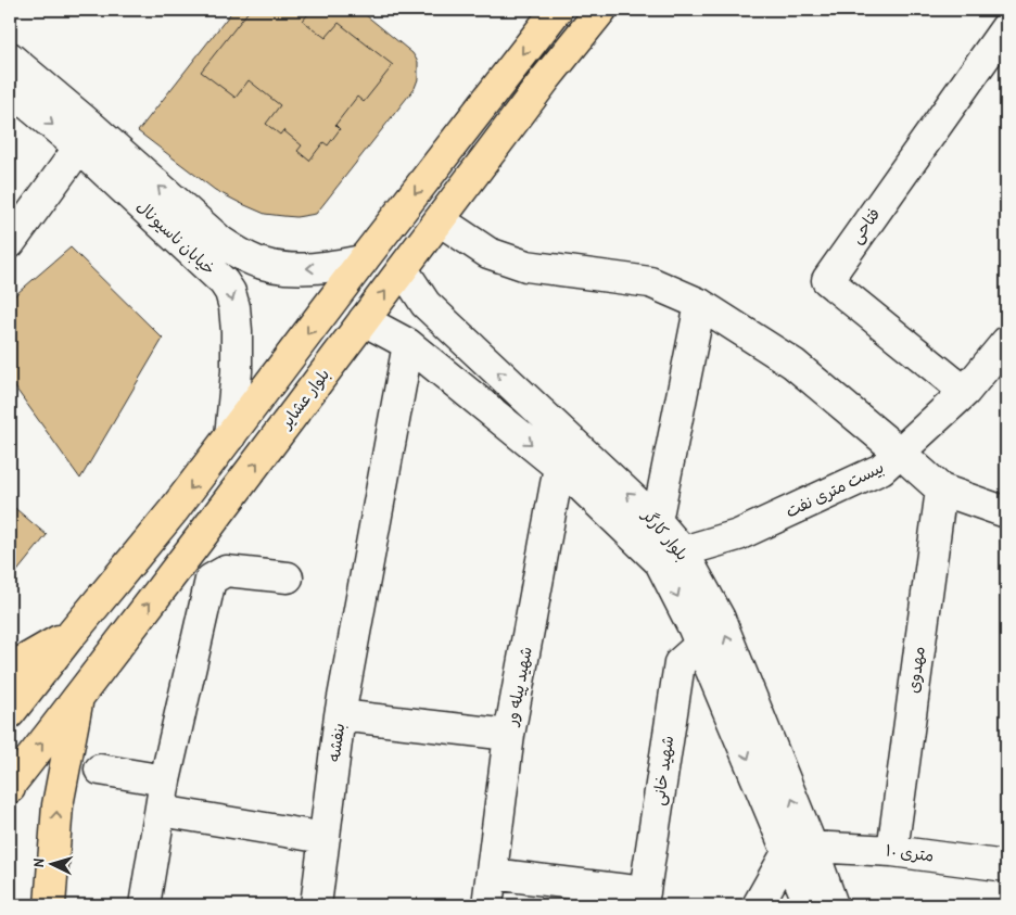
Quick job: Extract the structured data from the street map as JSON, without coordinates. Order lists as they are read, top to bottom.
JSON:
{
  "streets": {
    "main road": ["بلوار عشایر"],
    "street": [
      "فتاحی",
      "خیابان ناسیونال",
      "بیست متری نفت",
      "بلوار کارگر",
      "مهدوی",
      "شهید پیله ور",
      "بنفشه",
      "شهید خانی",
      "۱۰ متری"
    ]
  },
  "crossings": [
    ["فتاحی", "بیست متری نفت"],
    ["بلوار عشایر", "بلوار کارگر"],
    ["بیست متری نفت", "بلوار کارگر"],
    ["بلوار کارگر", "شهید پیله ور"],
    ["بلوار کارگر", "شهید خانی"],
    ["بلوار کارگر", "۱۰ متری"],
    ["مهدوی", "۱۰ متری"],
    ["شهید پیله ور", "بنفشه"]
  ],
  "north": "left"
}
